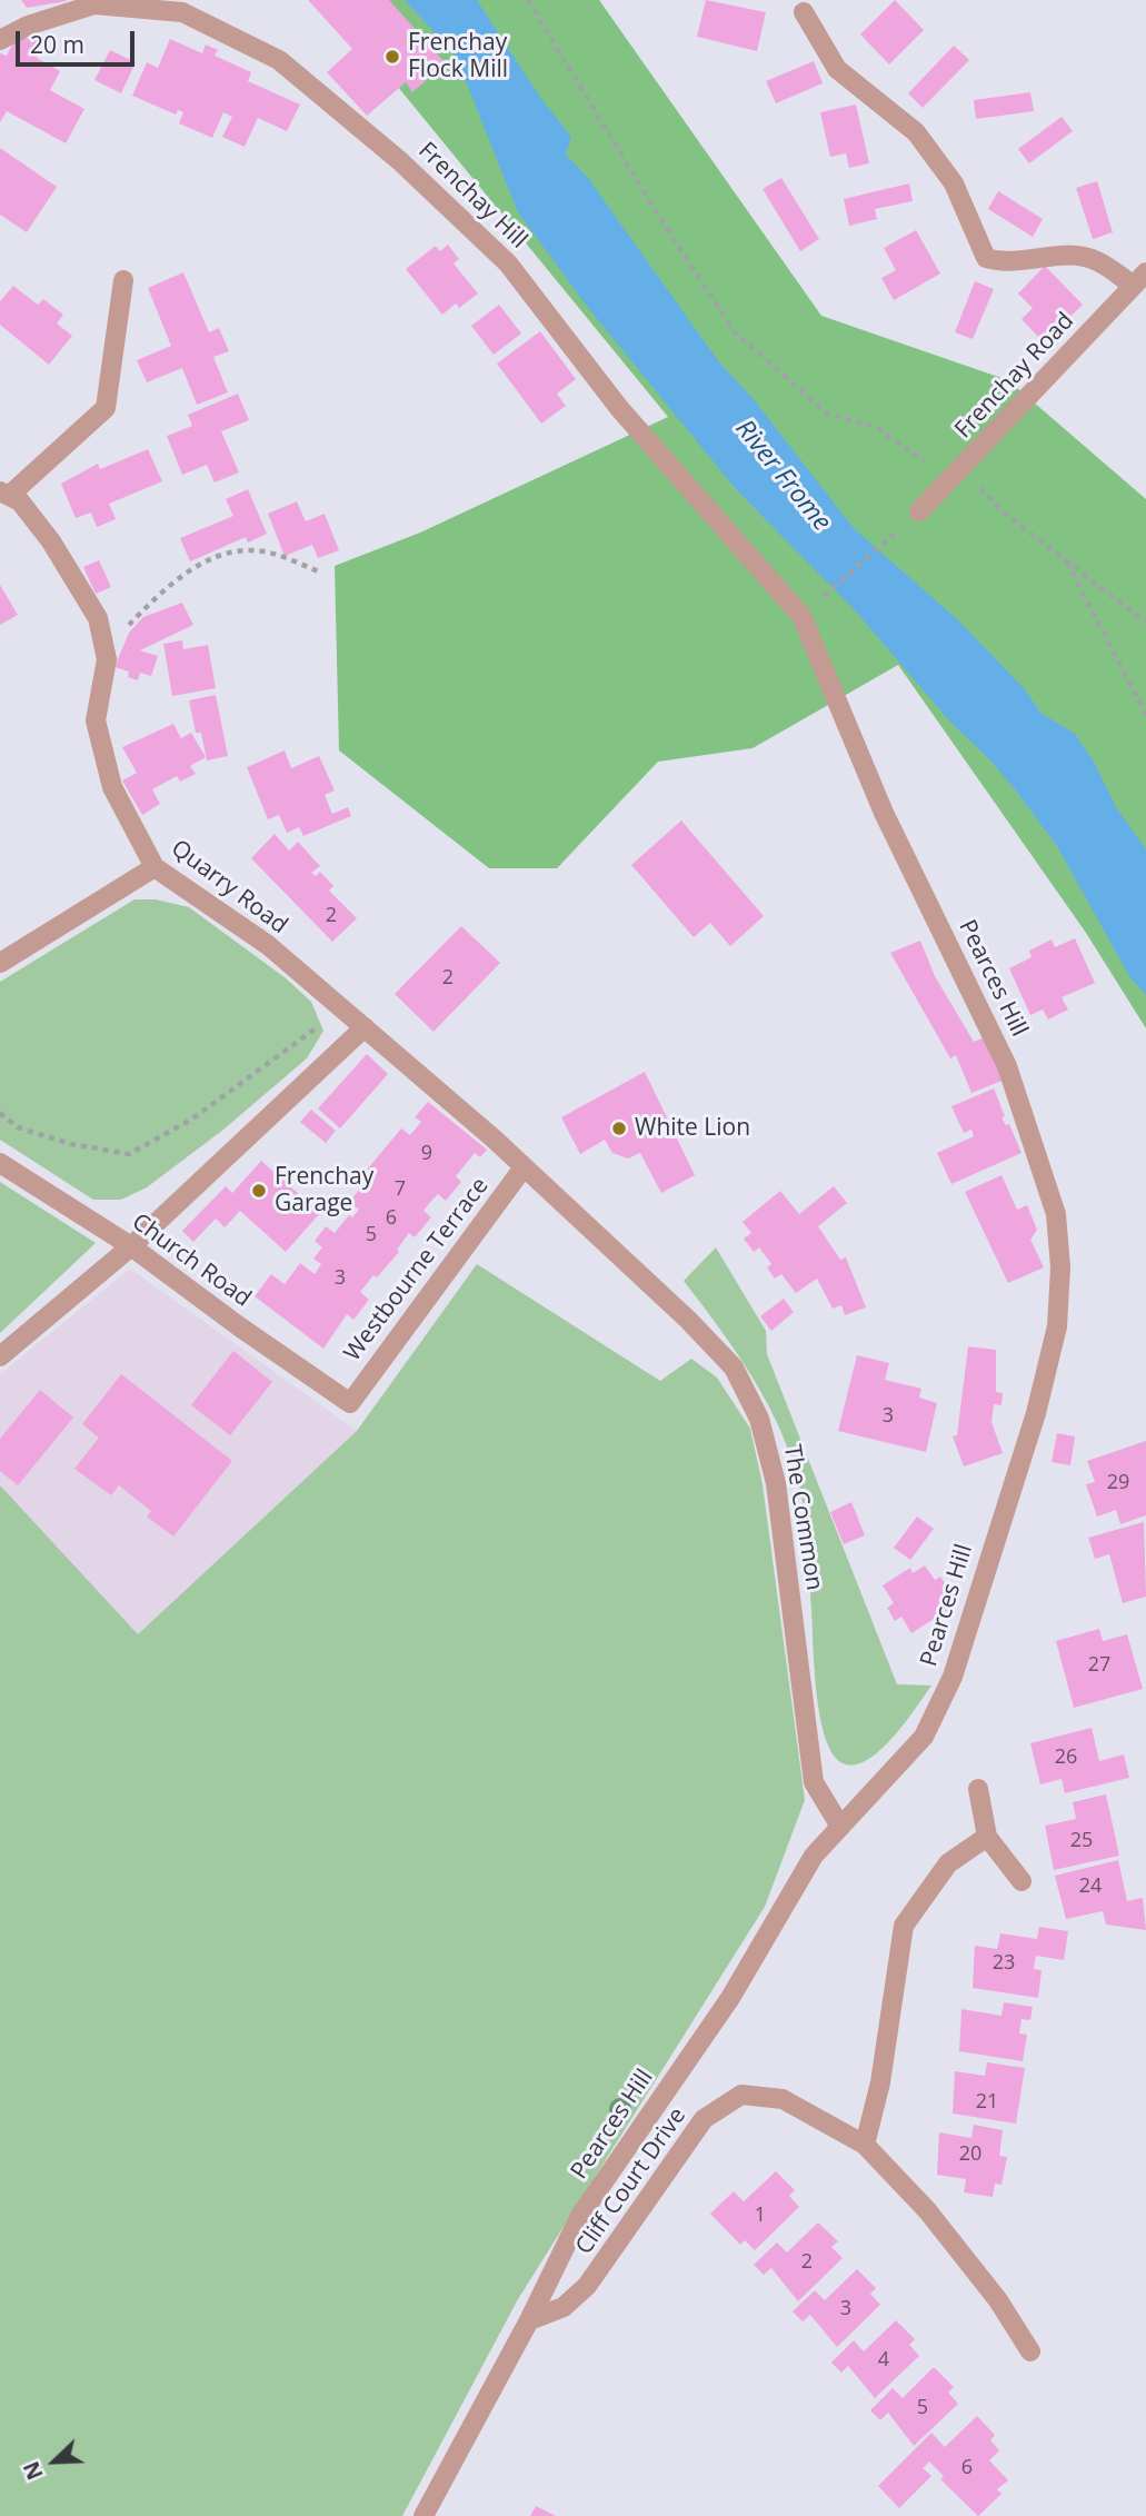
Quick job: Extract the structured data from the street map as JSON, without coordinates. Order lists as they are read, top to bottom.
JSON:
{
  "streets": {
    "street": [
      "Frenchay Hill",
      "Frenchay Road",
      "Quarry Road",
      "Pearces Hill",
      "Church Road",
      "Westbourne Terrace",
      "The Common",
      "Cliff Court Drive"
    ]
  },
  "crossings": [
    ["Frenchay Hill", "Pearces Hill"],
    ["Quarry Road", "Westbourne Terrace"],
    ["Quarry Road", "The Common"],
    ["Pearces Hill", "The Common"],
    ["Pearces Hill", "Cliff Court Drive"],
    ["Church Road", "Westbourne Terrace"],
    ["Westbourne Terrace", "The Common"]
  ],
  "water": ["River Frome"],
  "places": ["Frenchay Flock Mill", "White Lion", "Frenchay Garage"],
  "house_numbers": [
    "2",
    "2",
    "9",
    "7",
    "6",
    "5",
    "3",
    "3",
    "29",
    "27",
    "26",
    "25",
    "24",
    "23",
    "21",
    "20",
    "1",
    "2",
    "3",
    "4",
    "5",
    "6"
  ],
  "scale_bar": "20 m",
  "north": "bottom left"
}
